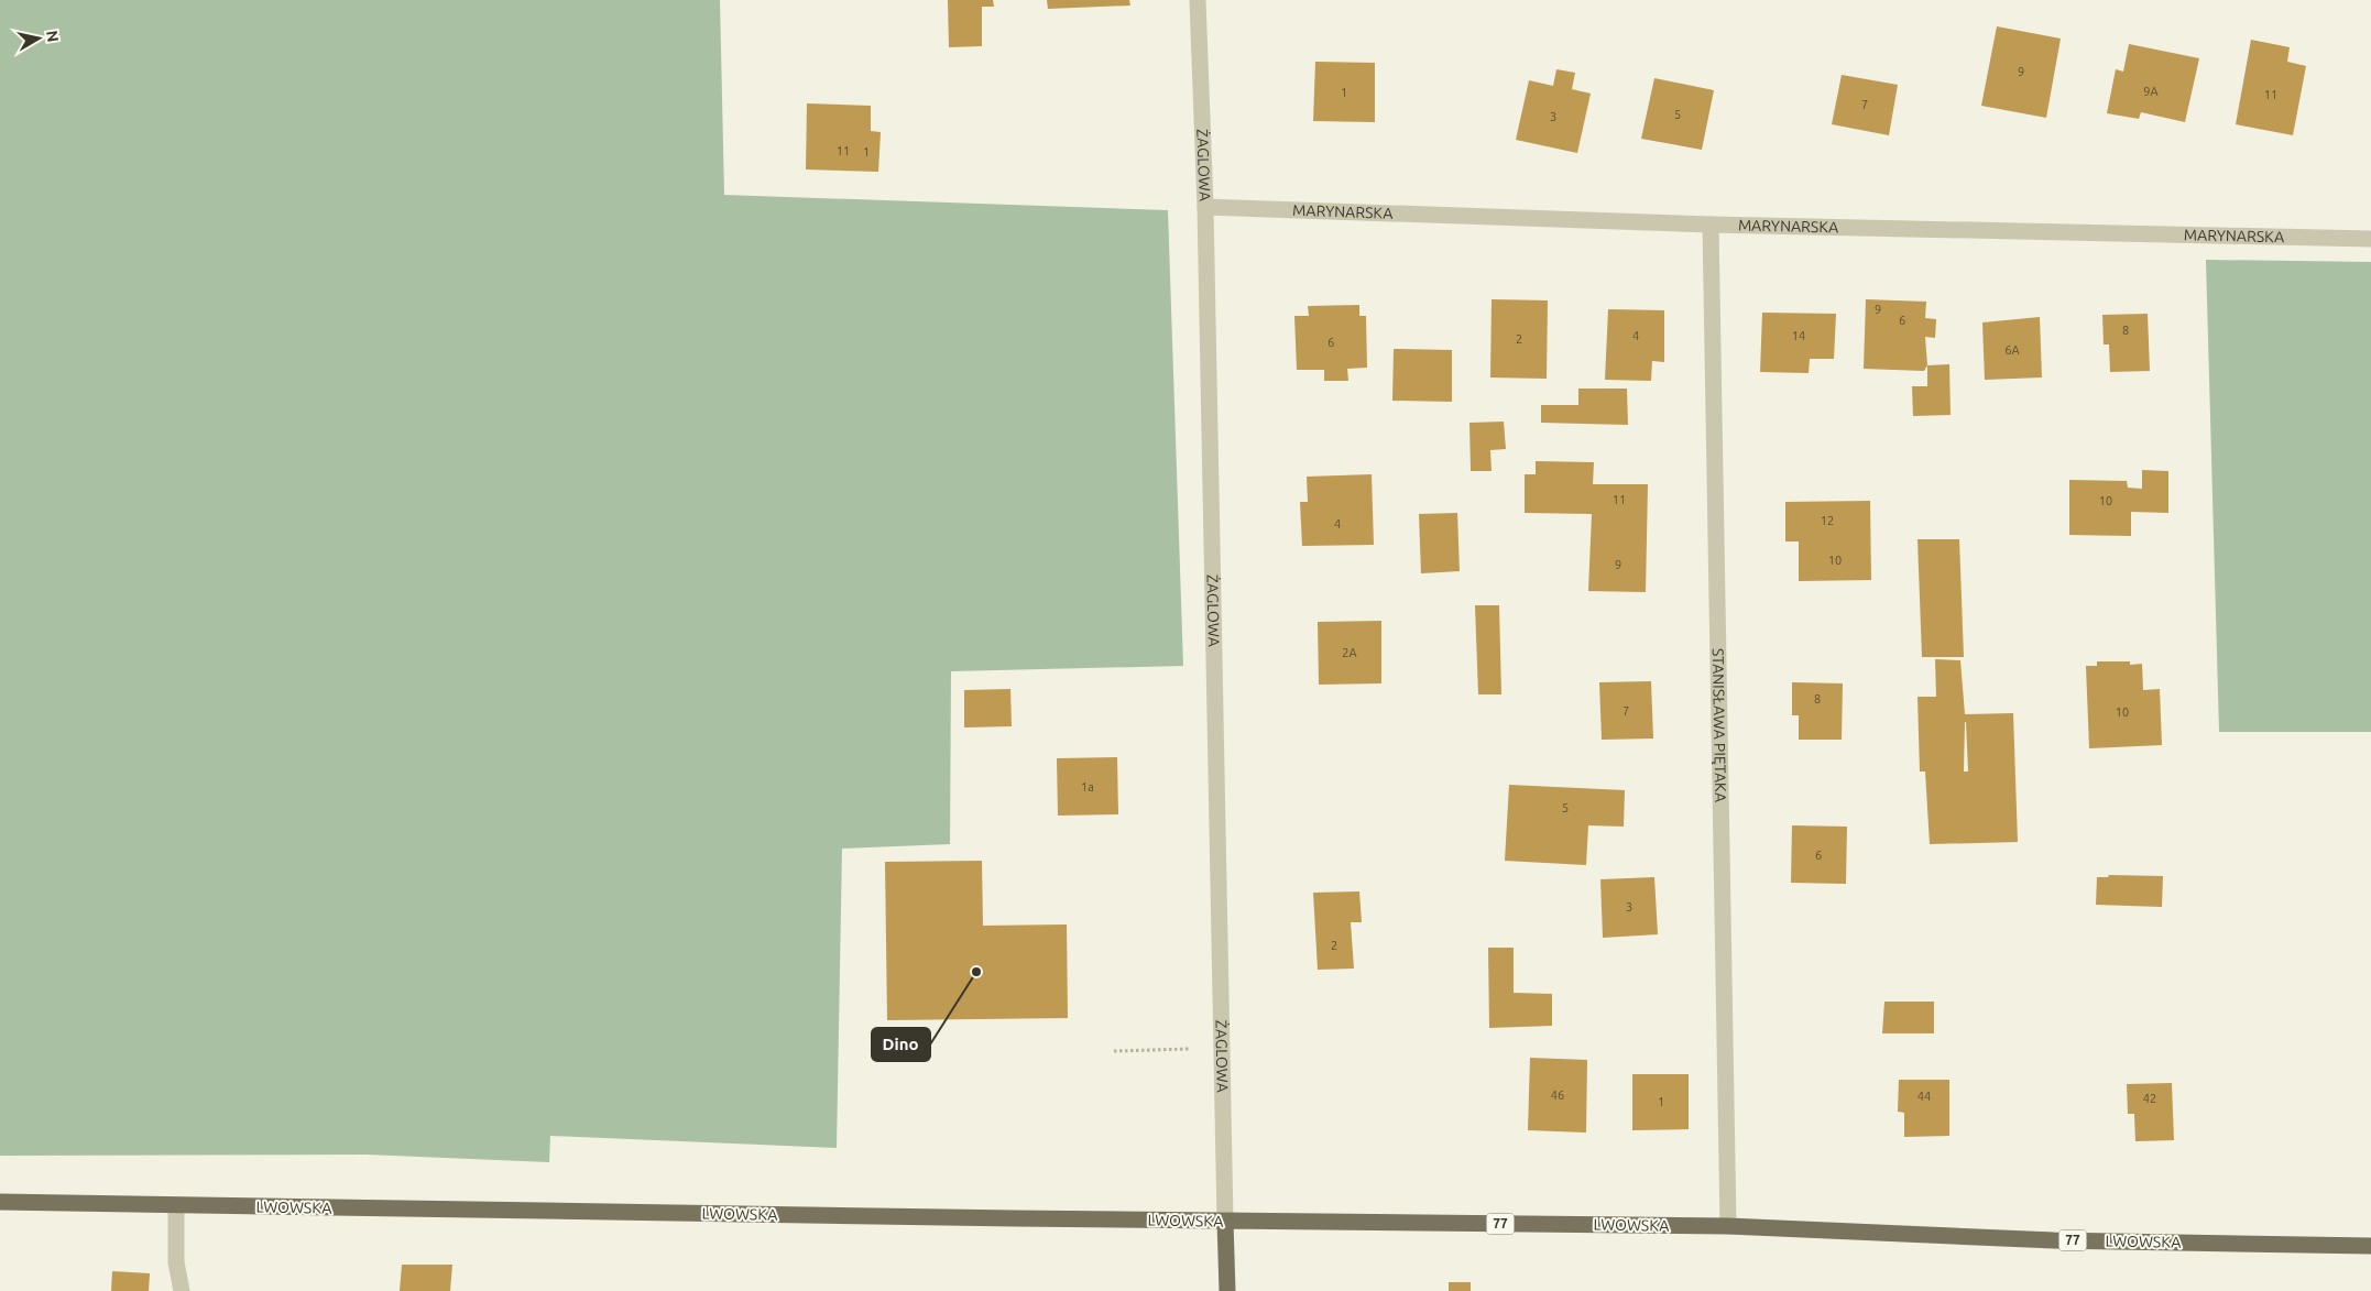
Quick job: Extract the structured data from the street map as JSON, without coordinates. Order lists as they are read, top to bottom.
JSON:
{
  "streets": {
    "main road": ["LWOWSKA", "77"],
    "street": ["ŻAGLOWA", "MARYNARSKA", "STANISŁAWA PIĘTAKA"]
  },
  "crossings": [
    ["ŻAGLOWA", "MARYNARSKA"],
    ["ŻAGLOWA", "LWOWSKA"],
    ["MARYNARSKA", "STANISŁAWA PIĘTAKA"],
    ["STANISŁAWA PIĘTAKA", "LWOWSKA"]
  ],
  "places": ["Dino"],
  "house_numbers": [
    "9",
    "9A",
    "1",
    "11",
    "7",
    "5",
    "3",
    "11",
    "1",
    "9",
    "6",
    "8",
    "4",
    "14",
    "2",
    "6",
    "6A",
    "11",
    "10",
    "12",
    "4",
    "10",
    "9",
    "2A",
    "8",
    "7",
    "10",
    "1a",
    "5",
    "6",
    "3",
    "2",
    "46",
    "44",
    "42",
    "1"
  ],
  "north": "right"
}
